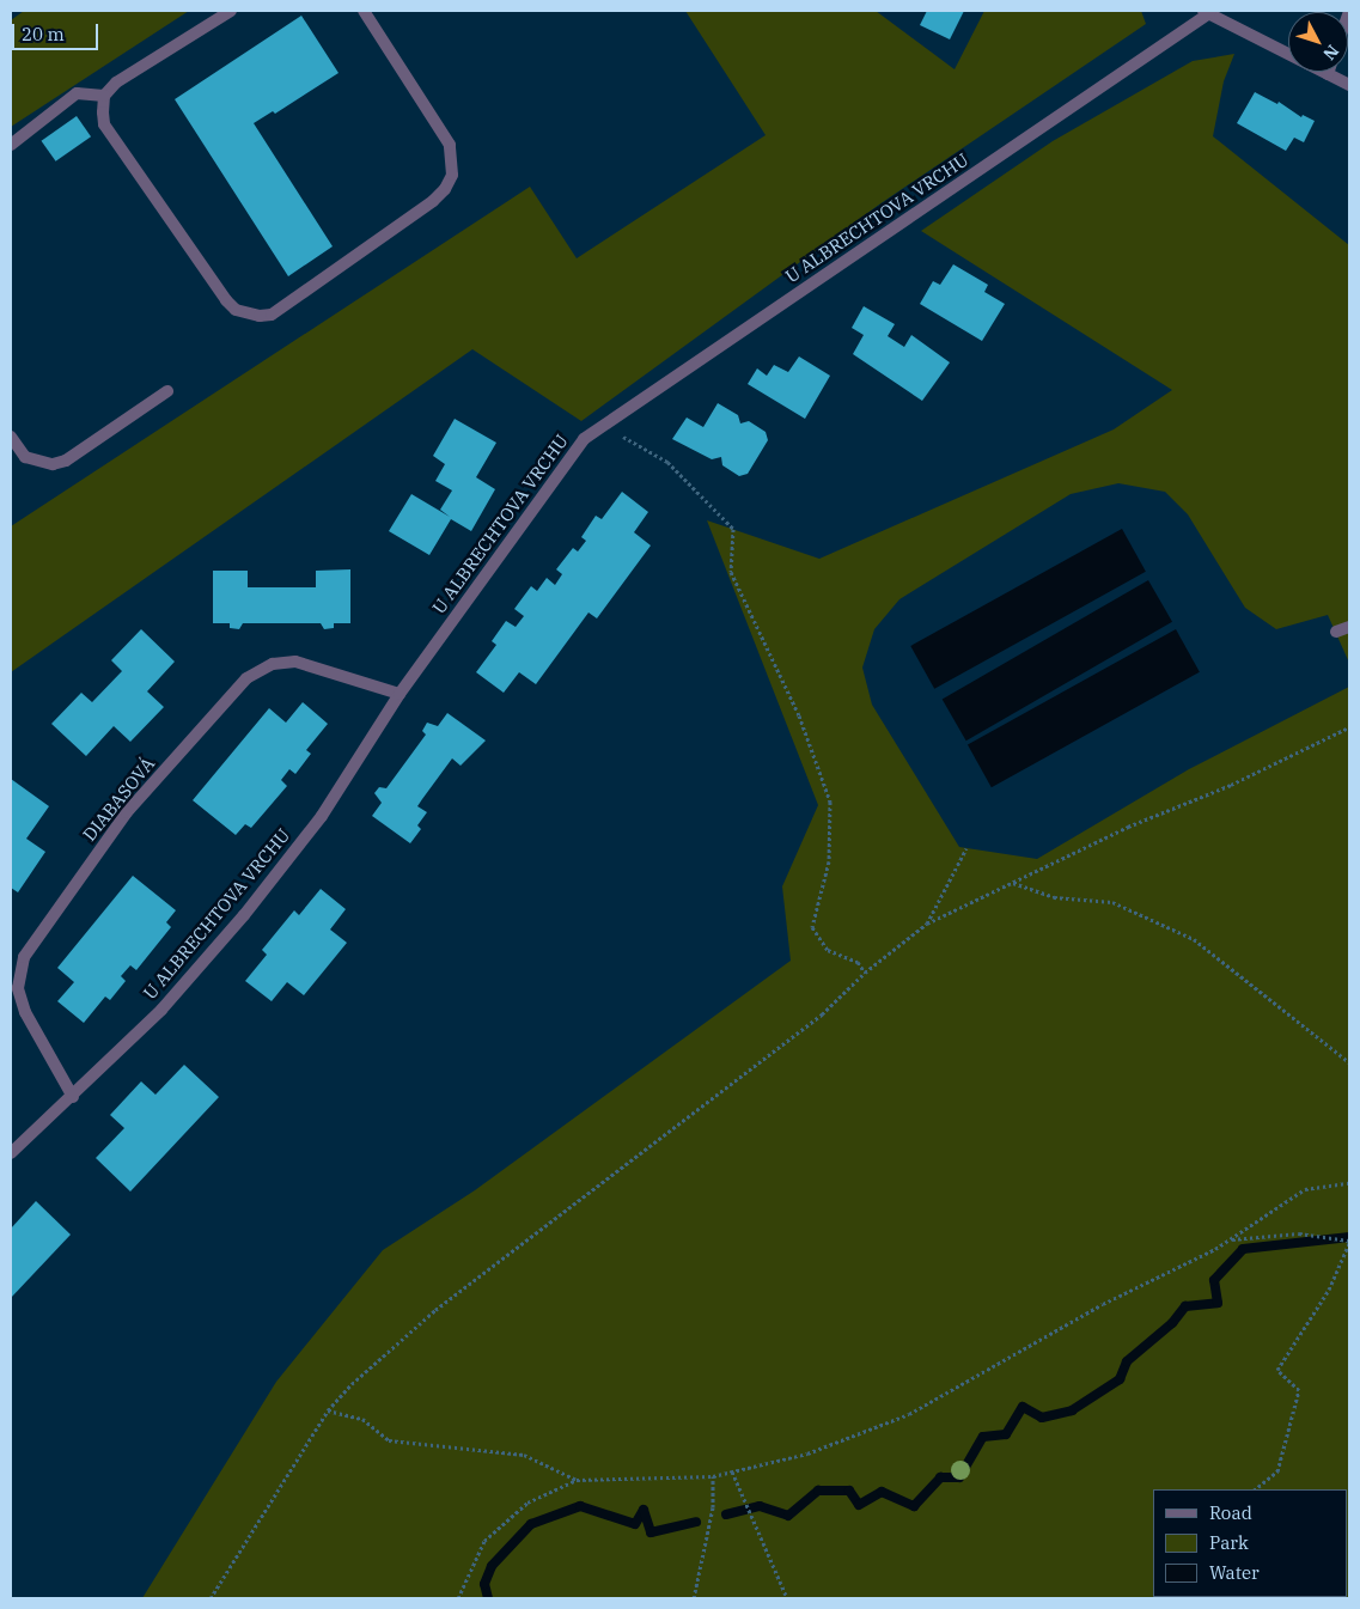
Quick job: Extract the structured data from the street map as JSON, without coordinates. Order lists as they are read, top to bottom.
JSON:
{
  "streets": {
    "street": ["U ALBRECHTOVA VRCHU", "DIABASOVÁ"]
  },
  "crossings": [
    ["U ALBRECHTOVA VRCHU", "DIABASOVÁ"]
  ],
  "legend": ["Road", "Park", "Water"],
  "scale_bar": "20 m",
  "north": "bottom right"
}
